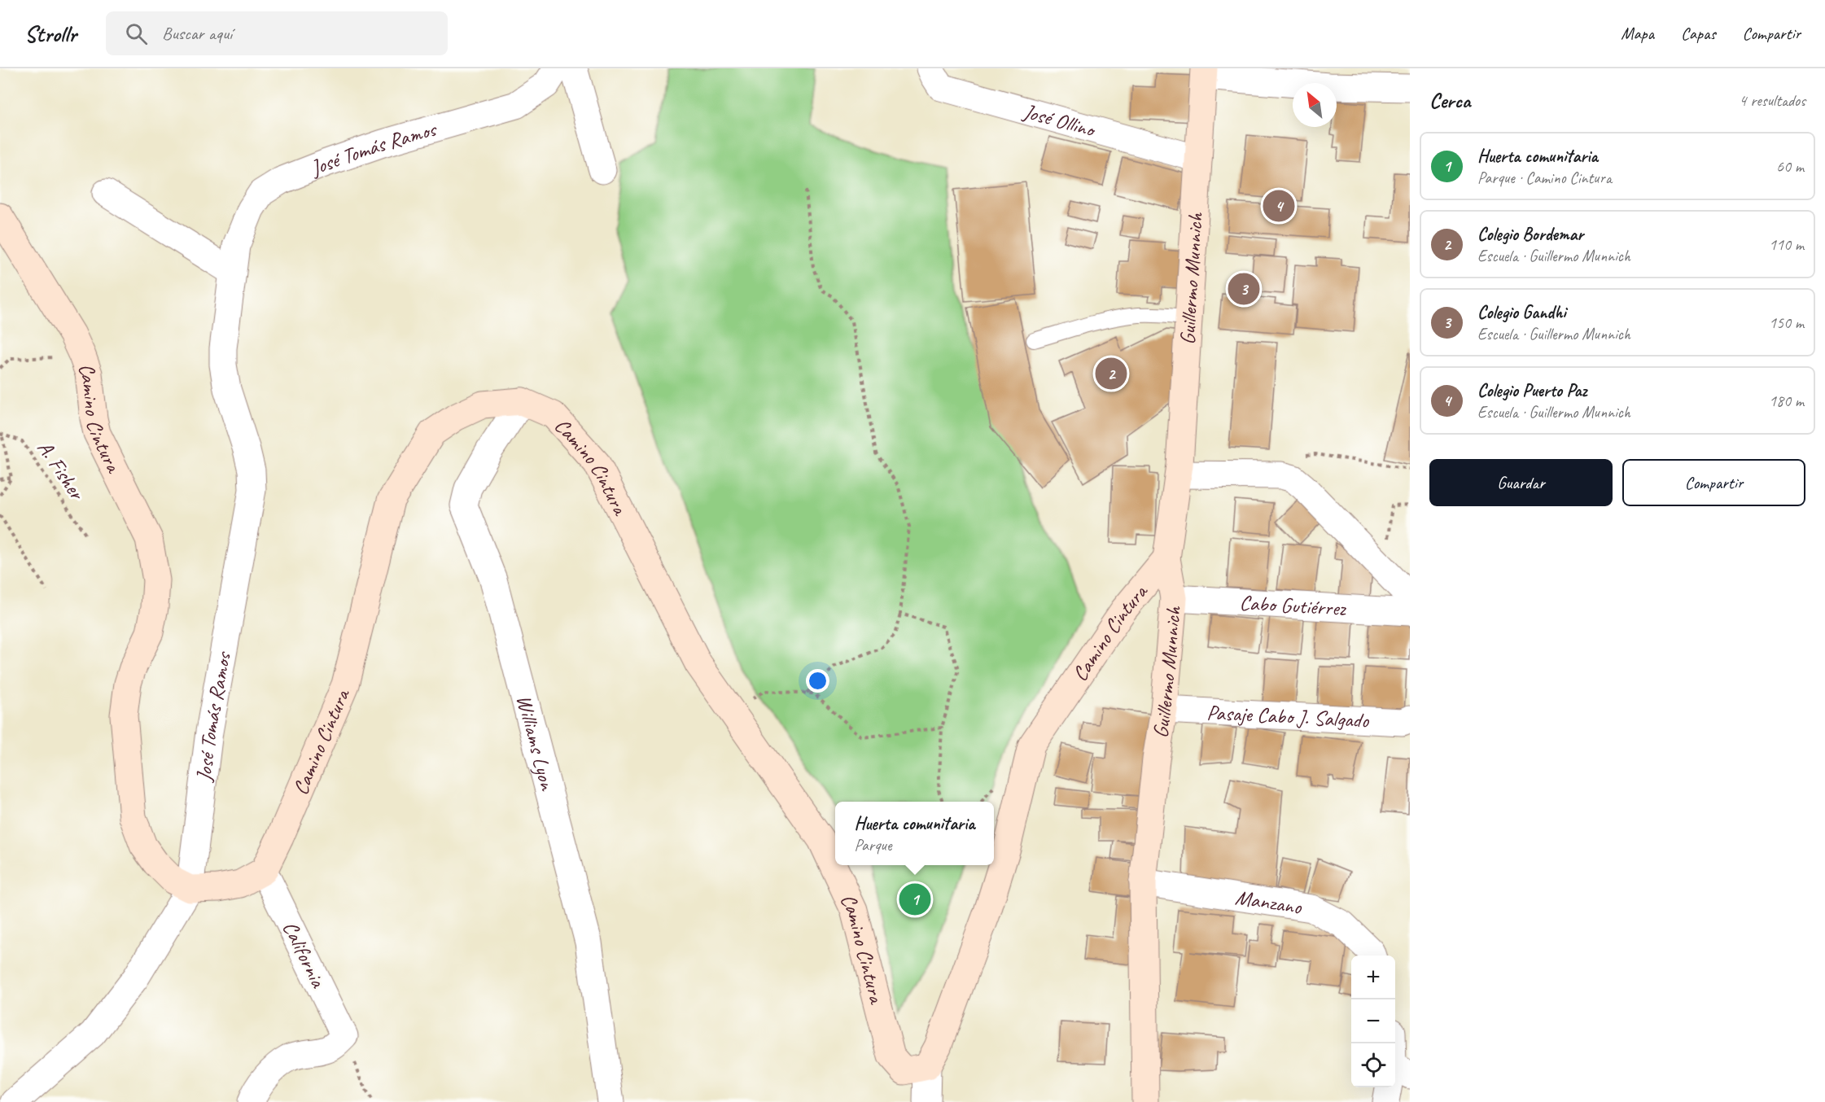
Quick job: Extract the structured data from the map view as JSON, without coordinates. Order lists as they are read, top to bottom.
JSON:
{
  "streets": {
    "main road": ["Guillermo Munnich", "Camino Cintura"],
    "street": [
      "José Ollino",
      "José Tomás Ramos",
      "Cabo Gutiérrez",
      "Pasaje Cabo J. Salgado",
      "Williams Lyon",
      "Manzano",
      "California"
    ],
    "path": ["A. Fisher"]
  },
  "crossings": [
    ["José Ollino", "Guillermo Munnich"],
    ["José Tomás Ramos", "Camino Cintura"],
    ["Guillermo Munnich", "Camino Cintura"],
    ["Guillermo Munnich", "Cabo Gutiérrez"],
    ["Guillermo Munnich", "Pasaje Cabo J. Salgado"],
    ["Guillermo Munnich", "Manzano"],
    ["Camino Cintura", "Williams Lyon"],
    ["Camino Cintura", "California"]
  ],
  "north": "top left",
  "page": {
    "header": "Strollr",
    "search": "Buscar aquí",
    "nav": ["Mapa", "Capas", "Compartir"],
    "heading": ["Cerca", "4 resultados"],
    "list": [
      {
        "mark": "1",
        "name": "Huerta comunitaria",
        "note": "Parque · Camino Cintura",
        "value": "60 m"
      },
      {
        "mark": "2",
        "name": "Colegio Bordemar",
        "note": "Escuela · Guillermo Munnich",
        "value": "110 m"
      },
      {
        "mark": "3",
        "name": "Colegio Gandhi",
        "note": "Escuela · Guillermo Munnich",
        "value": "150 m"
      },
      {
        "mark": "4",
        "name": "Colegio Puerto Paz",
        "note": "Escuela · Guillermo Munnich",
        "value": "180 m"
      }
    ],
    "pins": [
      "4",
      "3",
      "2",
      "1"
    ],
    "buttons": ["Guardar", "Compartir"],
    "popup": ["Huerta comunitaria", "Parque"],
    "map_buttons": ["+", "−"]
  }
}
